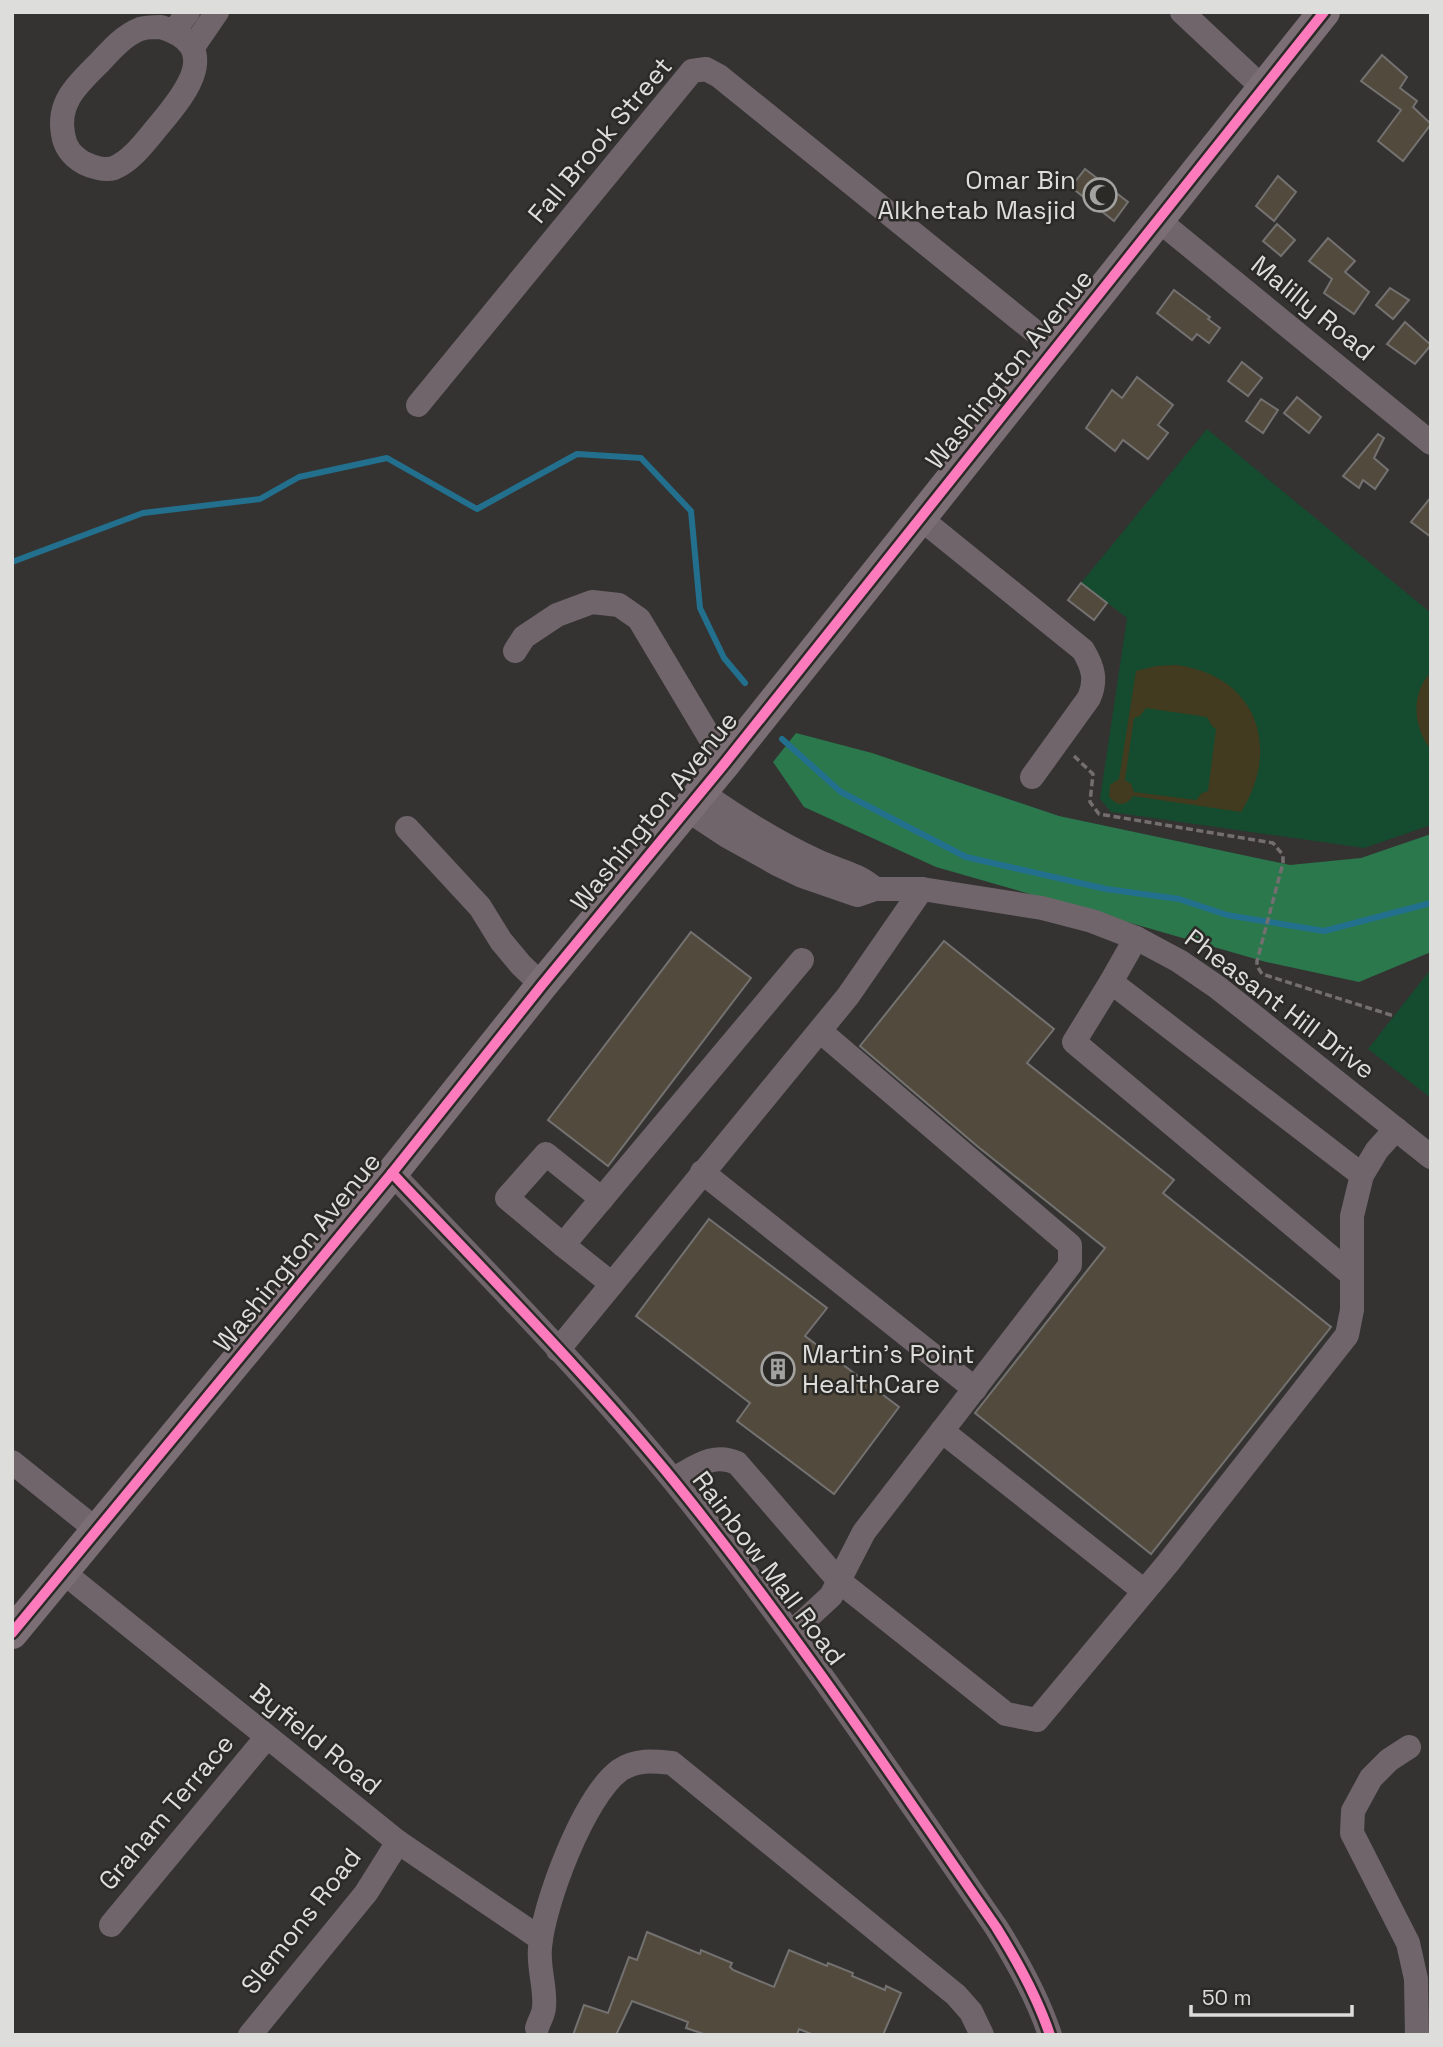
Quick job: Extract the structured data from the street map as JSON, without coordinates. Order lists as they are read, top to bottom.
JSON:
{
  "streets": {
    "main road": ["Washington Avenue"],
    "street": [
      "Fall Brook Street",
      "Malilly Road",
      "Pheasant Hill Drive",
      "Rainbow Mall Road",
      "Byfield Road",
      "Graham Terrace",
      "Slemons Road"
    ]
  },
  "crossings": [
    ["Fall Brook Street", "Washington Avenue"],
    ["Malilly Road", "Washington Avenue"],
    ["Washington Avenue", "Pheasant Hill Drive"],
    ["Washington Avenue", "Rainbow Mall Road"],
    ["Washington Avenue", "Byfield Road"],
    ["Byfield Road", "Graham Terrace"],
    ["Byfield Road", "Slemons Road"]
  ],
  "places": {
    "mosque": ["Omar Bin Alkhetab Masjid"],
    "building": ["Martin's Point HealthCare"]
  },
  "scale_bar": "50 m"
}
